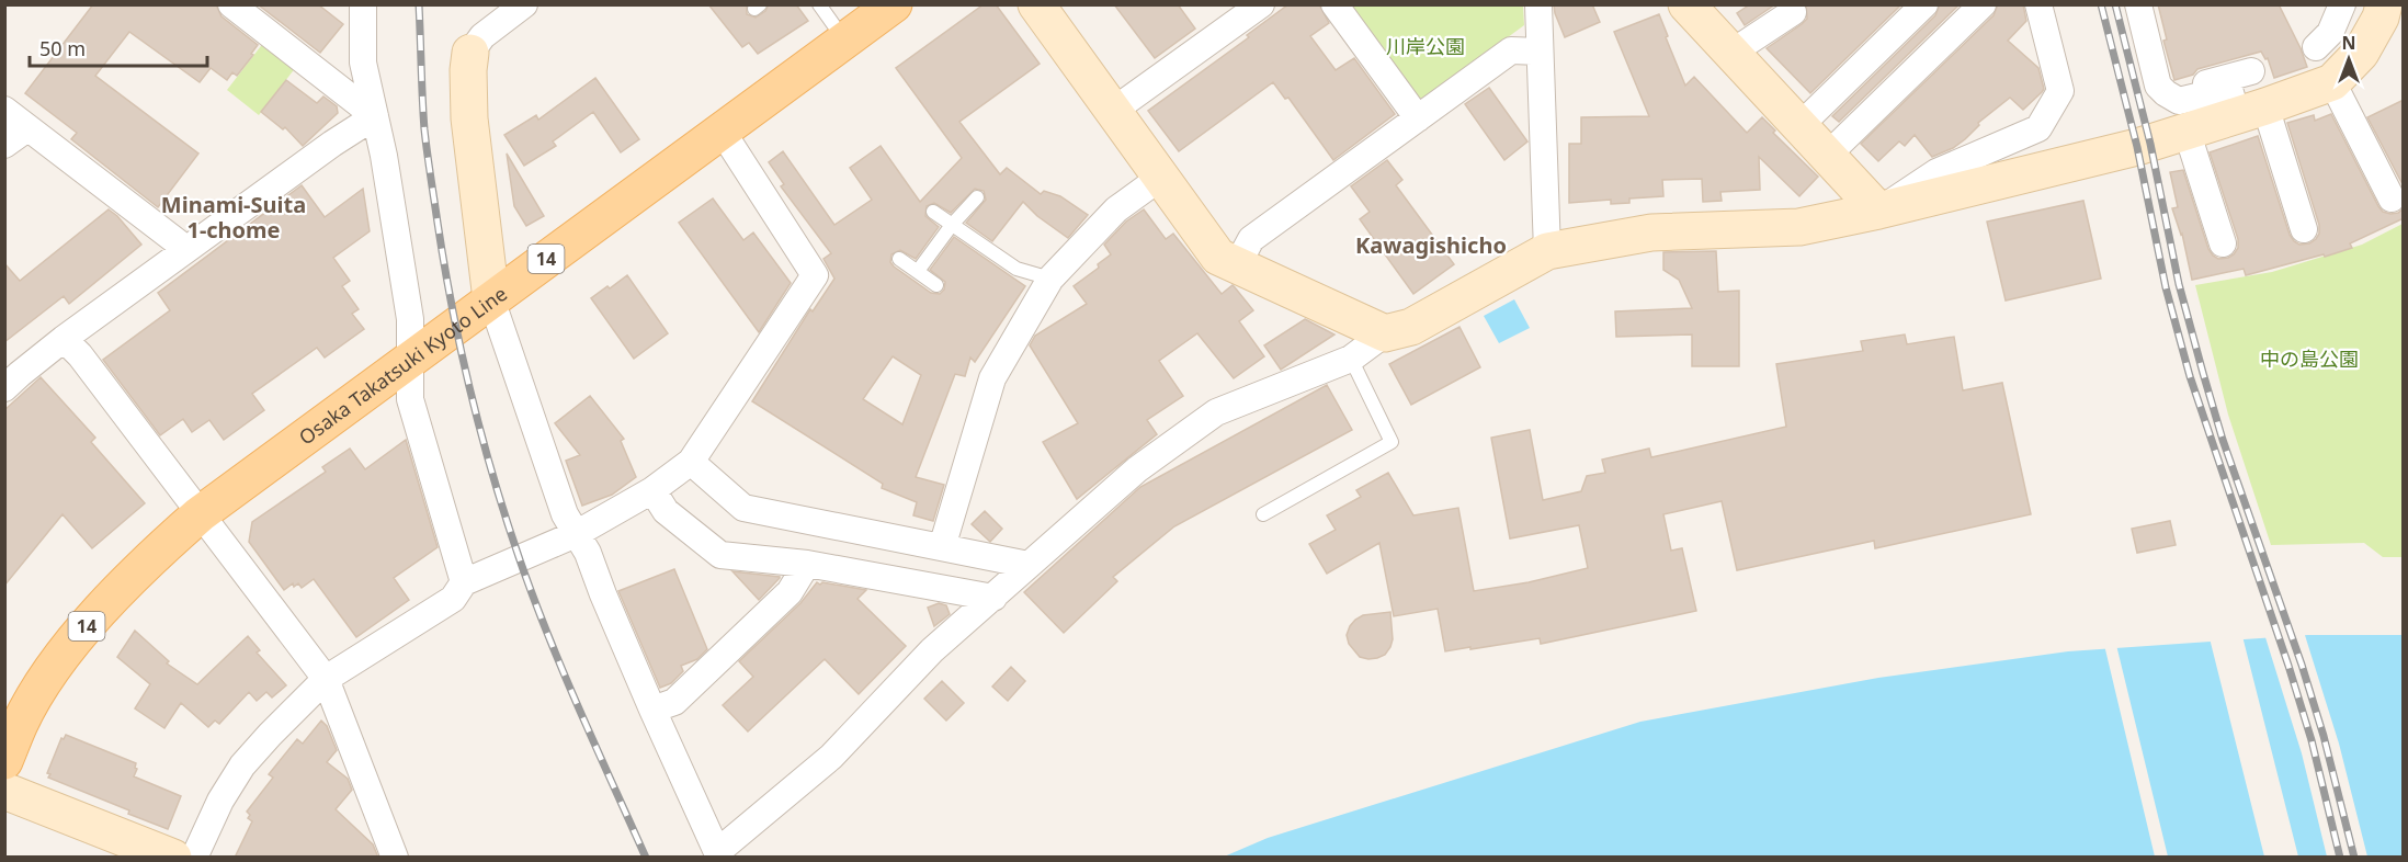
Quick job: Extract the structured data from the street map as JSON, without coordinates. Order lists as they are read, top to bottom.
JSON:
{
  "streets": {
    "main road": ["14", "Osaka Takatsuki Kyoto Line"]
  },
  "districts": ["Minami-Suita 1-chome", "Kawagishicho"],
  "parks": ["川岸公園", "中の島公園"],
  "scale_bar": "50 m",
  "north": "top"
}
